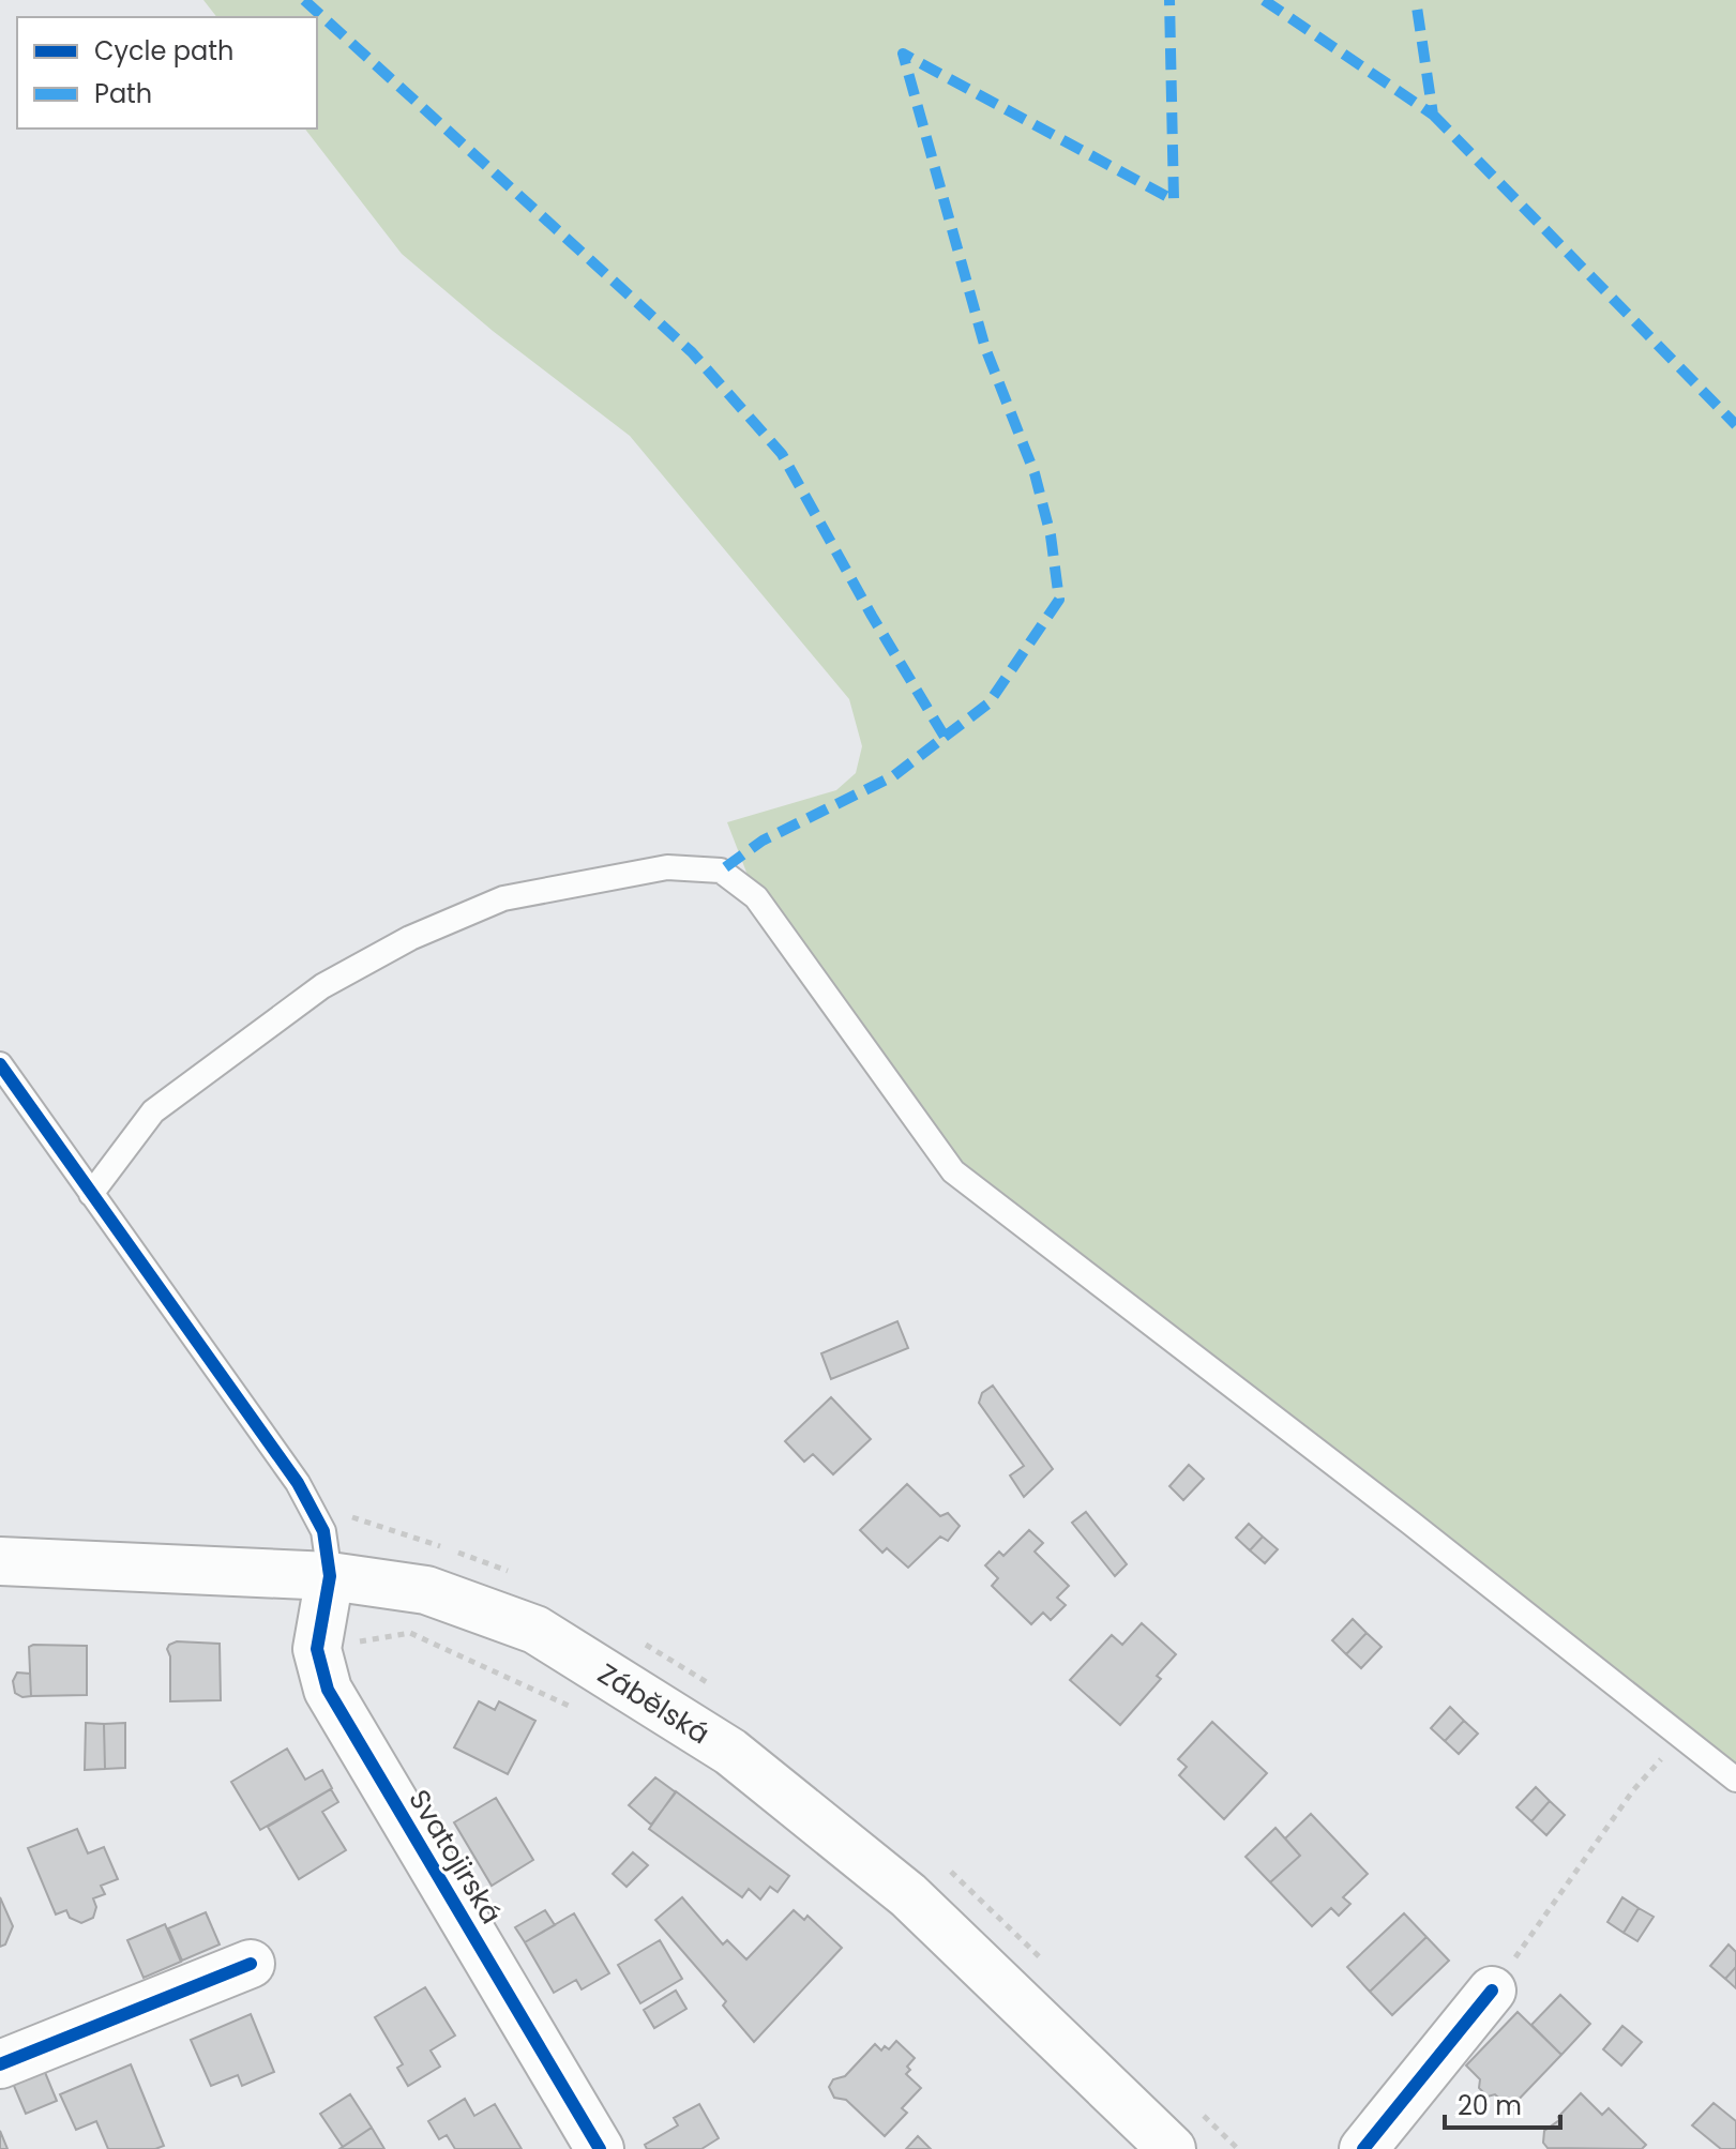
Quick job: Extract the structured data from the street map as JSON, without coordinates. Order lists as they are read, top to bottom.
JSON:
{
  "streets": {
    "main road": ["Zábělská", "Svatojirská"]
  },
  "crossings": [
    ["Zábělská", "Svatojirská"]
  ],
  "legend": ["Cycle path", "Path"],
  "scale_bar": "20 m"
}
